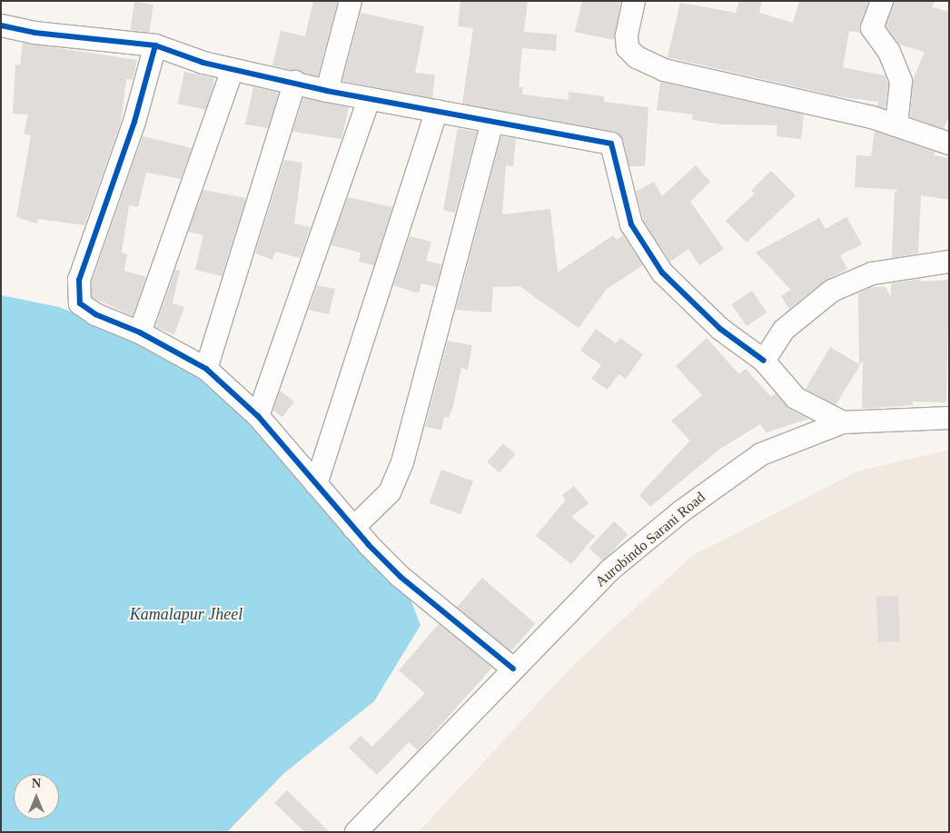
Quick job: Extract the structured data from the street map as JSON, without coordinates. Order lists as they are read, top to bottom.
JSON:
{
  "streets": {
    "street": ["Aurobindo Sarani Road"]
  },
  "water": ["Kamalapur Jheel"],
  "north": "top"
}
